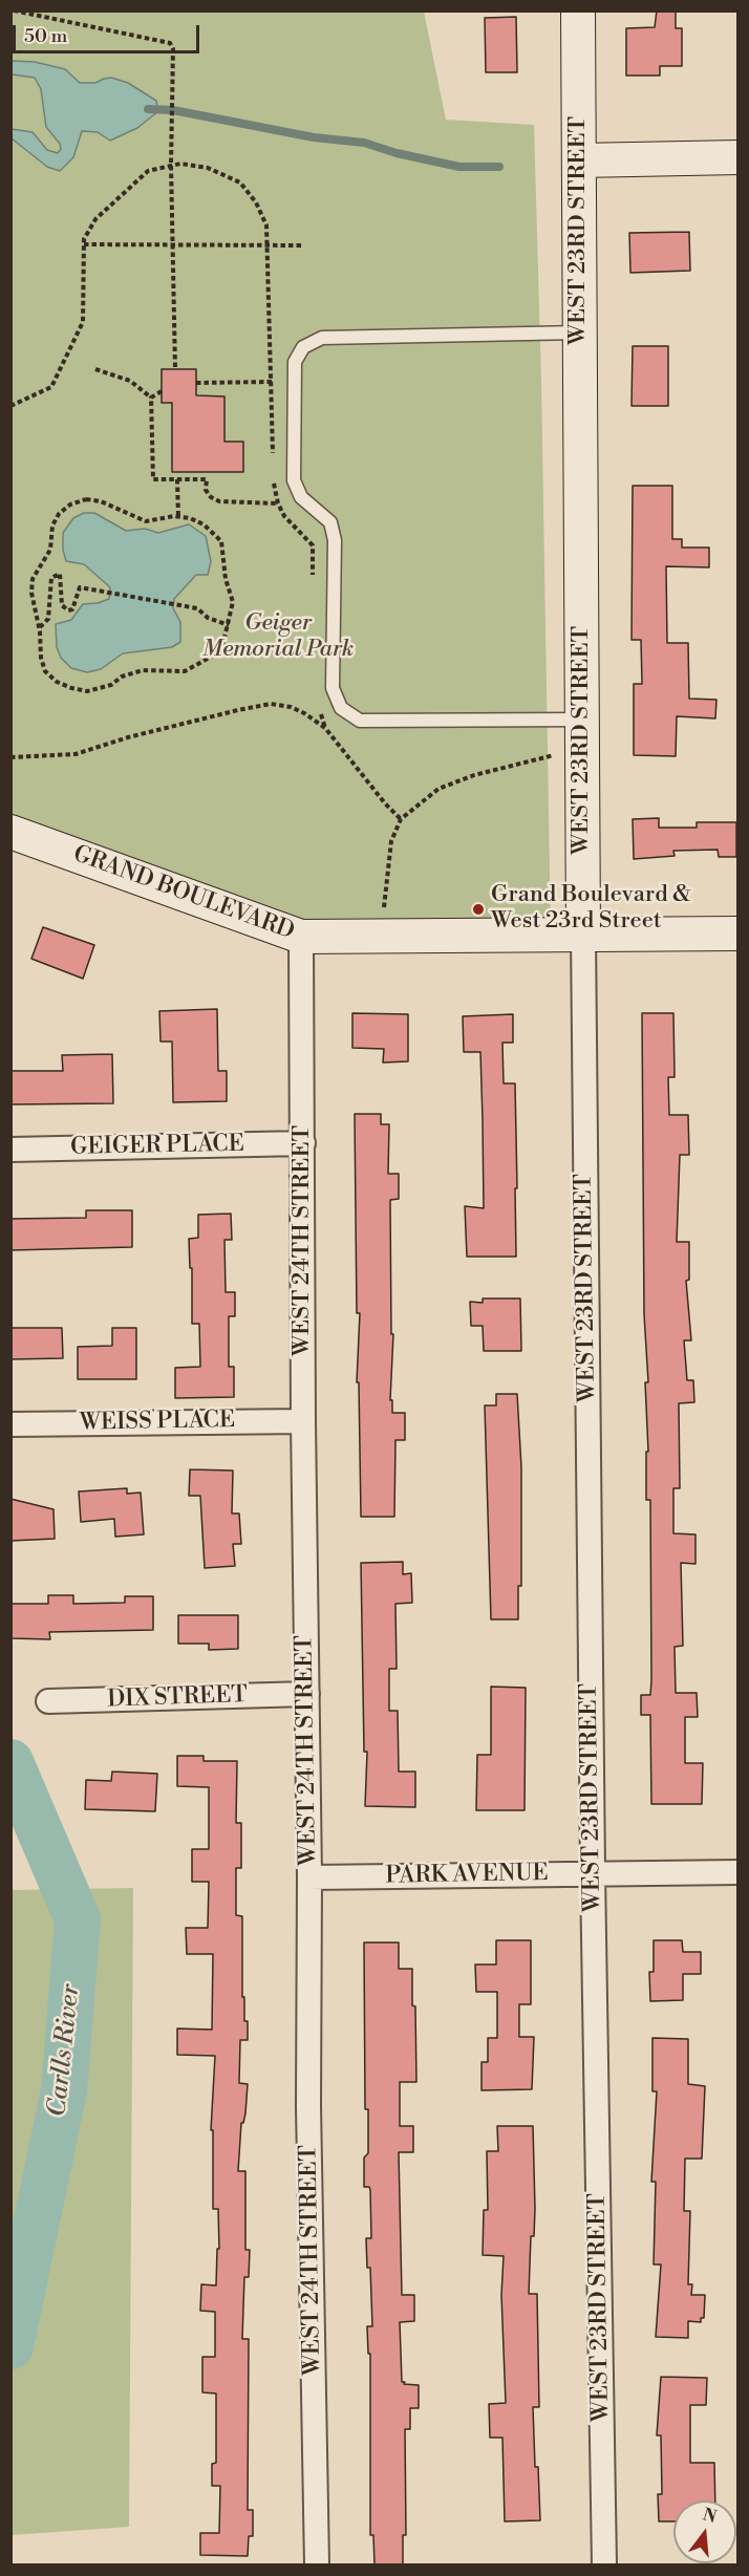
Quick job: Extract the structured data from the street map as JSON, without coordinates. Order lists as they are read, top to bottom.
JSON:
{
  "streets": {
    "street": [
      "WEST 23RD STREET",
      "GRAND BOULEVARD",
      "GEIGER PLACE",
      "WEST 24TH STREET",
      "WEISS PLACE",
      "DIX STREET",
      "PARK AVENUE"
    ]
  },
  "crossings": [
    ["WEST 23RD STREET", "GRAND BOULEVARD"],
    ["WEST 23RD STREET", "PARK AVENUE"],
    ["GRAND BOULEVARD", "WEST 24TH STREET"],
    ["GEIGER PLACE", "WEST 24TH STREET"],
    ["WEST 24TH STREET", "WEISS PLACE"],
    ["WEST 24TH STREET", "DIX STREET"],
    ["WEST 24TH STREET", "PARK AVENUE"]
  ],
  "water": ["Carlls River"],
  "parks": ["Geiger Memorial Park"],
  "places": ["Grand Boulevard & West 23rd Street"],
  "scale_bar": "50 m",
  "north": "top"
}
